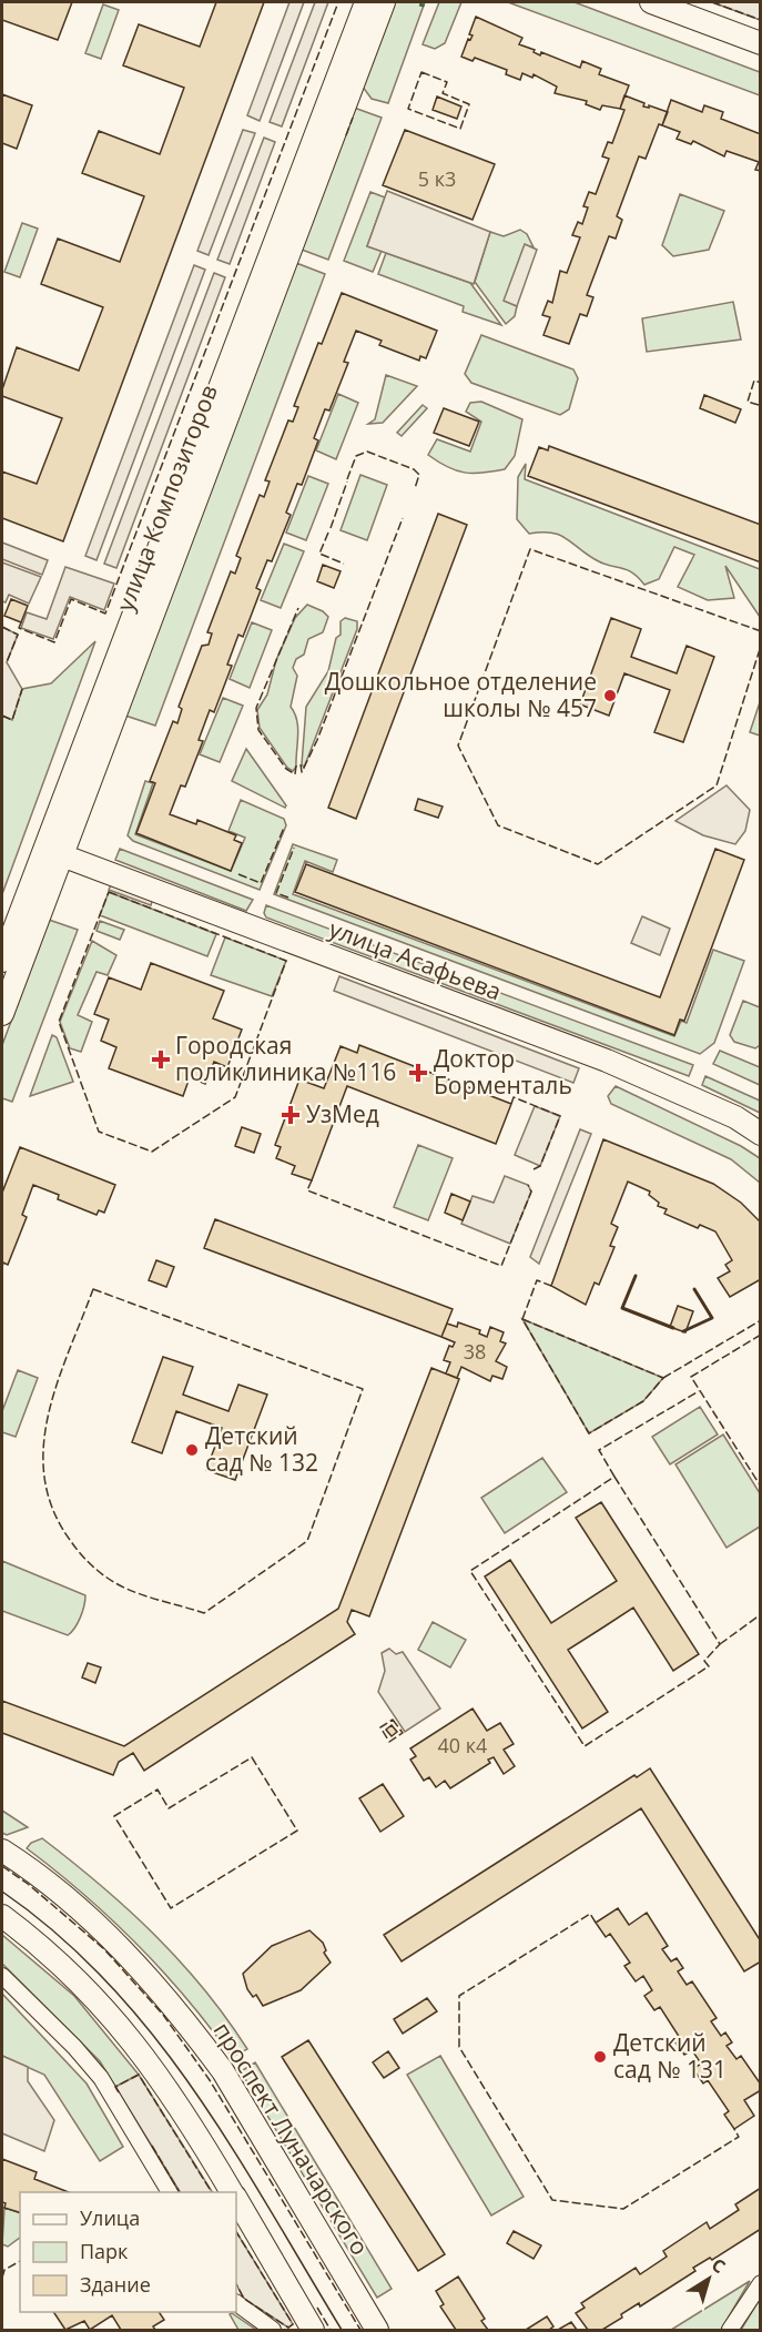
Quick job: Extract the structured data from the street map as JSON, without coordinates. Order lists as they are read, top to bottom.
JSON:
{
  "streets": {
    "street": ["улица Композиторов", "улица Асафьева", "проспект Луначарского"]
  },
  "crossings": [
    ["улица Композиторов", "улица Асафьева"]
  ],
  "places": {
    "other": ["Дошкольное отделение школы № 457", "Детский сад № 132", "Детский сад № 131"],
    "health": ["Городская поликлиника №116", "Доктор Борменталь", "УзМед"]
  },
  "house_numbers": ["5 к3", "38", "40 к4"],
  "legend": ["Улица", "Парк", "Здание"],
  "north": "top right"
}
